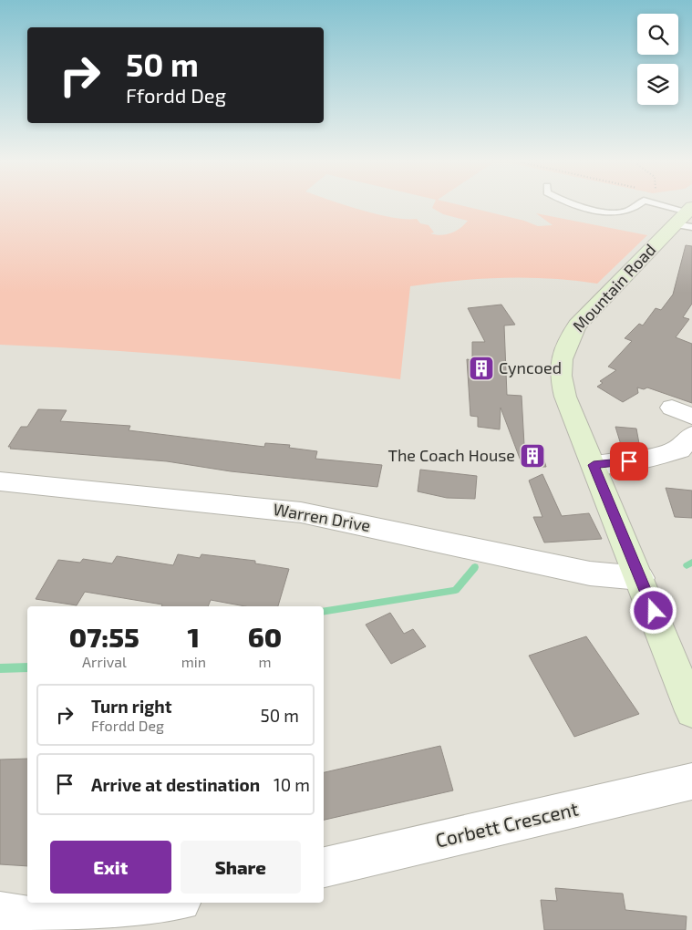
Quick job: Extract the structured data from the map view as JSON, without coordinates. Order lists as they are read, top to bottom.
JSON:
{
  "streets": {
    "main road": ["Mountain Road"],
    "street": ["Warren Drive", "Corbett Crescent"]
  },
  "crossings": [
    ["Mountain Road", "Warren Drive"]
  ],
  "places": {
    "building": ["Cyncoed", "The Coach House"]
  },
  "page": {
    "turn": ["50 m", "Ffordd Deg"],
    "eta": [
      "07:55",
      "Arrival",
      "1",
      "min",
      "60",
      "m"
    ],
    "list": [
      {
        "name": "Turn right",
        "note": "Ffordd Deg",
        "value": "50 m"
      },
      {
        "name": "Arrive at destination",
        "value": "10 m"
      }
    ],
    "buttons": ["Exit", "Share"]
  }
}
